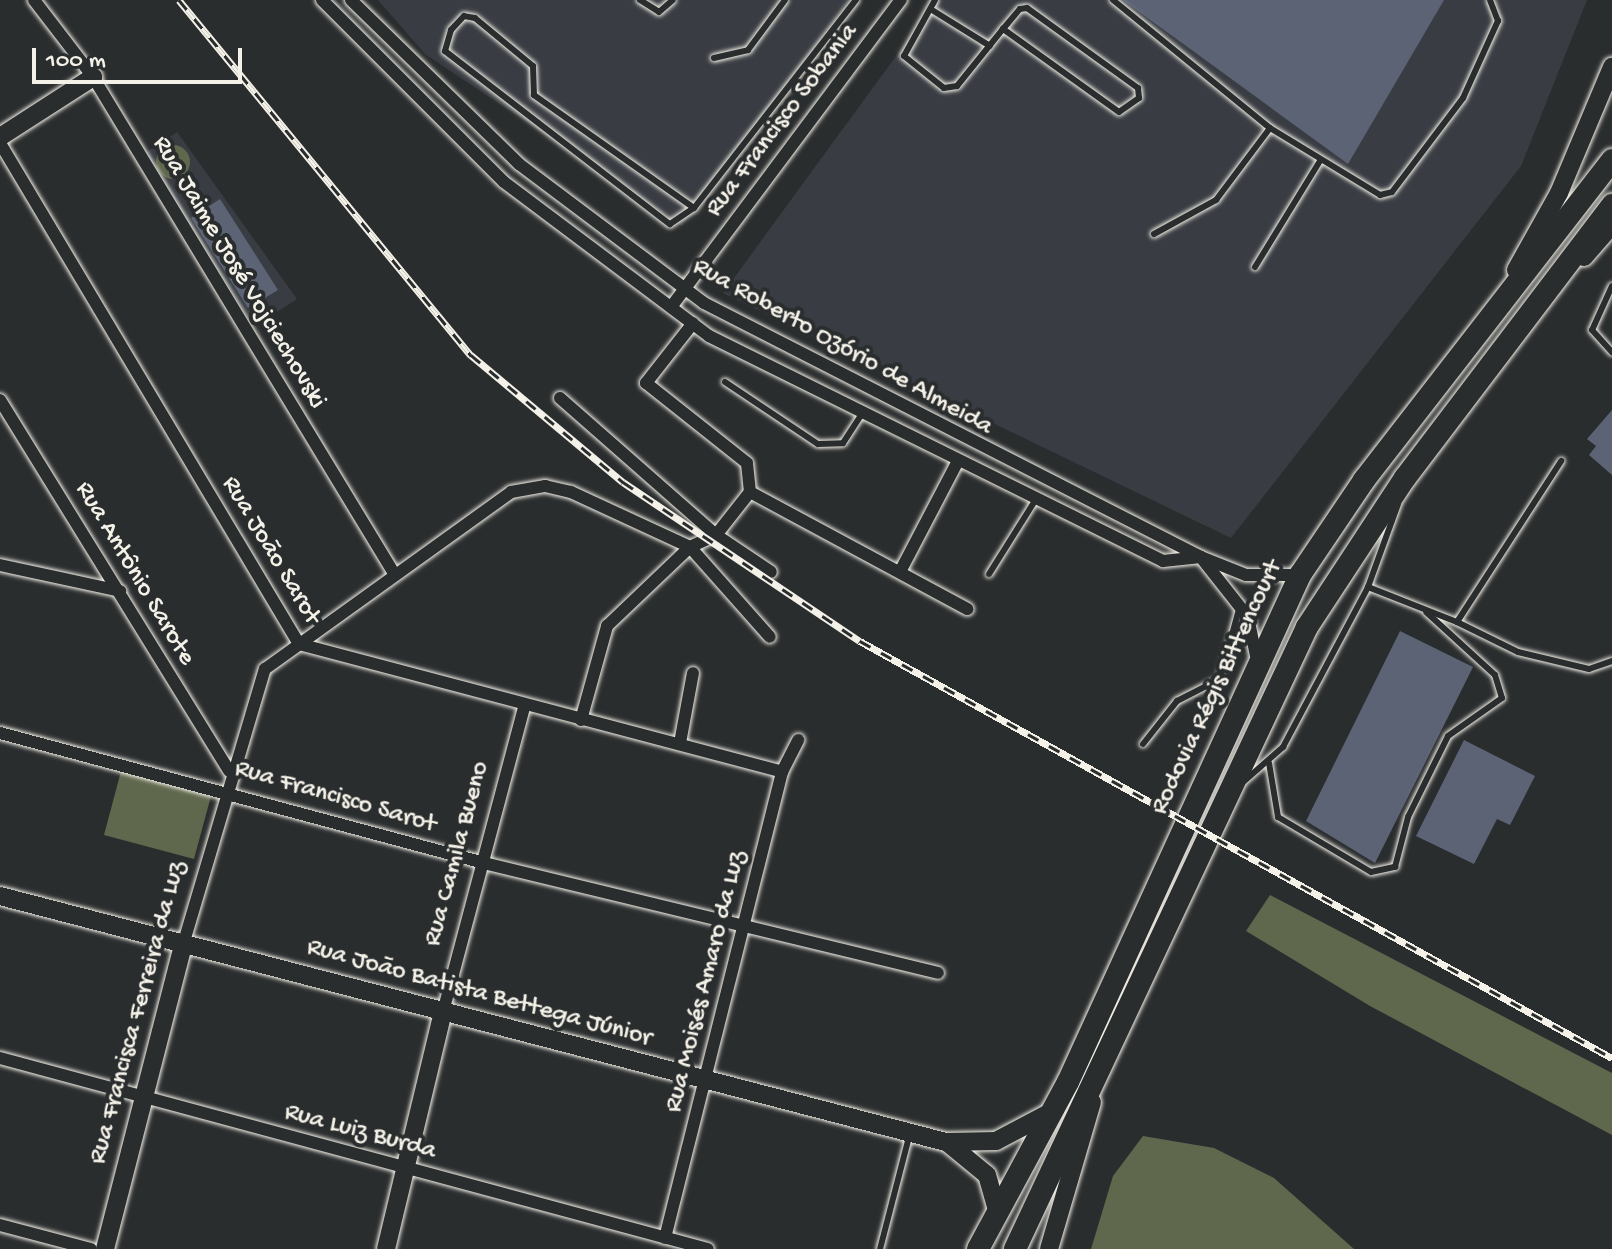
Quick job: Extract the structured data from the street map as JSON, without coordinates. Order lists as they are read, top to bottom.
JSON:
{
  "streets": {
    "highway": ["Rodovia Régis Bittencourt"],
    "main road": ["Rua Camila Bueno", "Rua João Batista Bettega Júnior", "Rua Francisca Ferreira da Luz"],
    "street": [
      "Rua Francisco Sobania",
      "Rua Jaime José Vojciechovski",
      "Rua Roberto Ozório de Almeida",
      "Rua João Sarot",
      "Rua Antônio Sarote",
      "Rua Francisco Sarot",
      "Rua Moisés Amaro da Luz",
      "Rua Luiz Burda"
    ]
  },
  "crossings": [
    ["Rua Francisco Sobania", "Rua Roberto Ozório de Almeida"],
    ["Rua Jaime José Vojciechovski", "Rua Francisca Ferreira da Luz"],
    ["Rua Roberto Ozório de Almeida", "Rodovia Régis Bittencourt"],
    ["Rua João Sarot", "Rua Camila Bueno"],
    ["Rua João Sarot", "Rua Moisés Amaro da Luz"],
    ["Rua João Sarot", "Rua Francisca Ferreira da Luz"],
    ["Rua Antônio Sarote", "Rua Francisca Ferreira da Luz"],
    ["Rodovia Régis Bittencourt", "Rua João Batista Bettega Júnior"],
    ["Rua Francisco Sarot", "Rua Camila Bueno"],
    ["Rua Francisco Sarot", "Rua Moisés Amaro da Luz"],
    ["Rua Francisco Sarot", "Rua Francisca Ferreira da Luz"],
    ["Rua Camila Bueno", "Rua João Batista Bettega Júnior"],
    ["Rua Camila Bueno", "Rua Luiz Burda"],
    ["Rua Moisés Amaro da Luz", "Rua João Batista Bettega Júnior"],
    ["Rua Moisés Amaro da Luz", "Rua Luiz Burda"],
    ["Rua João Batista Bettega Júnior", "Rua Francisca Ferreira da Luz"],
    ["Rua Francisca Ferreira da Luz", "Rua Luiz Burda"]
  ],
  "scale_bar": "100 m"
}
